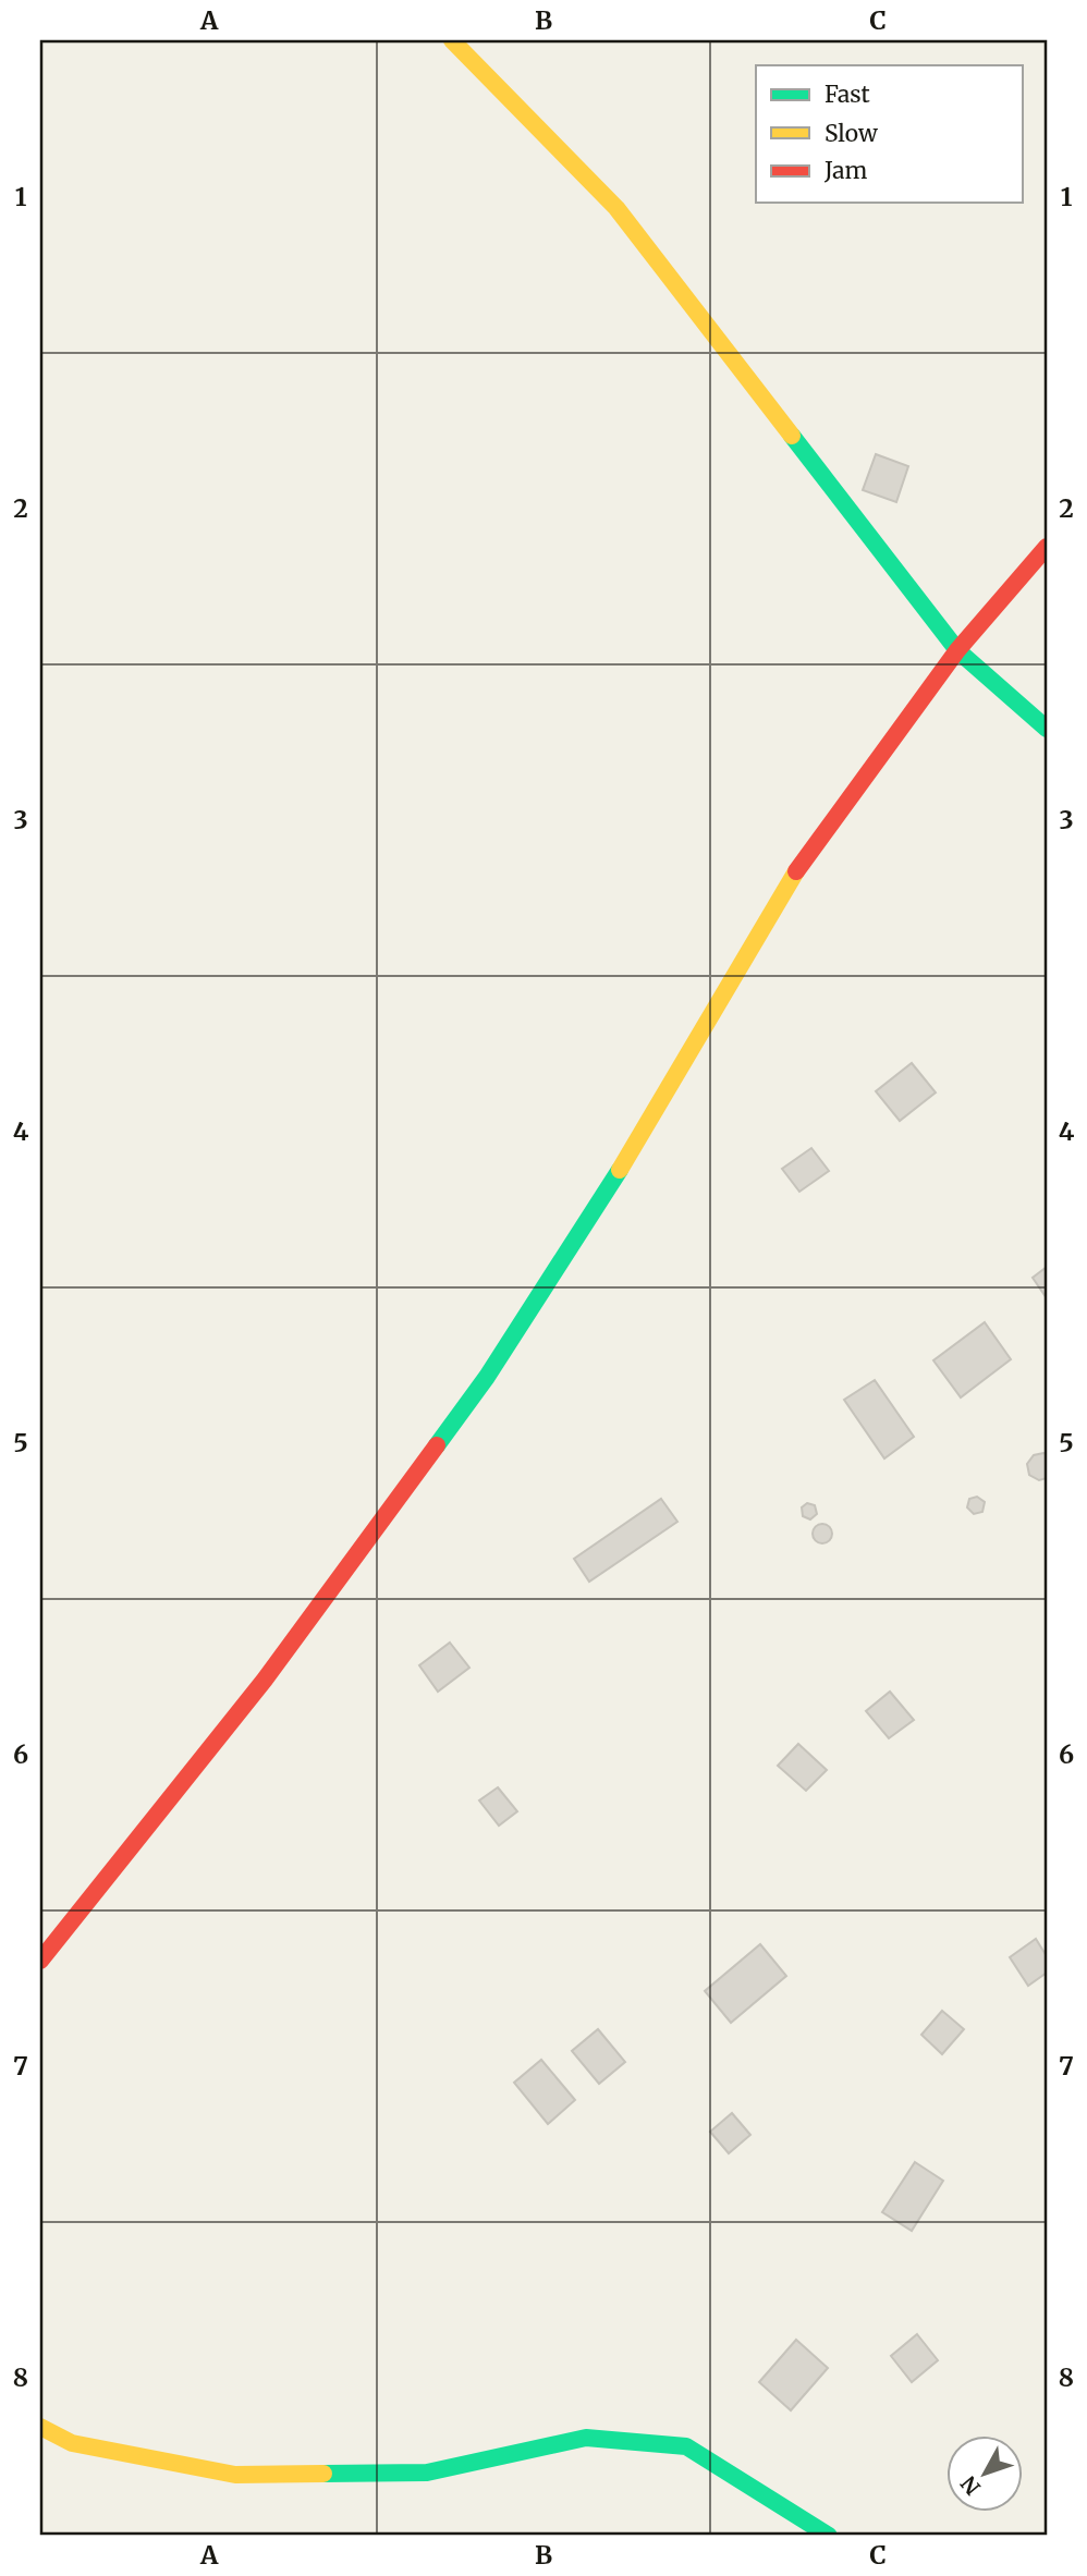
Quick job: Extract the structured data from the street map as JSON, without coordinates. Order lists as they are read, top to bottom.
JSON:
{
  "legend": ["Fast", "Slow", "Jam"],
  "north": "bottom left",
  "grid": {
    "columns": ["A", "B", "C"],
    "rows": [
      "1",
      "2",
      "3",
      "4",
      "5",
      "6",
      "7",
      "8"
    ]
  }
}
